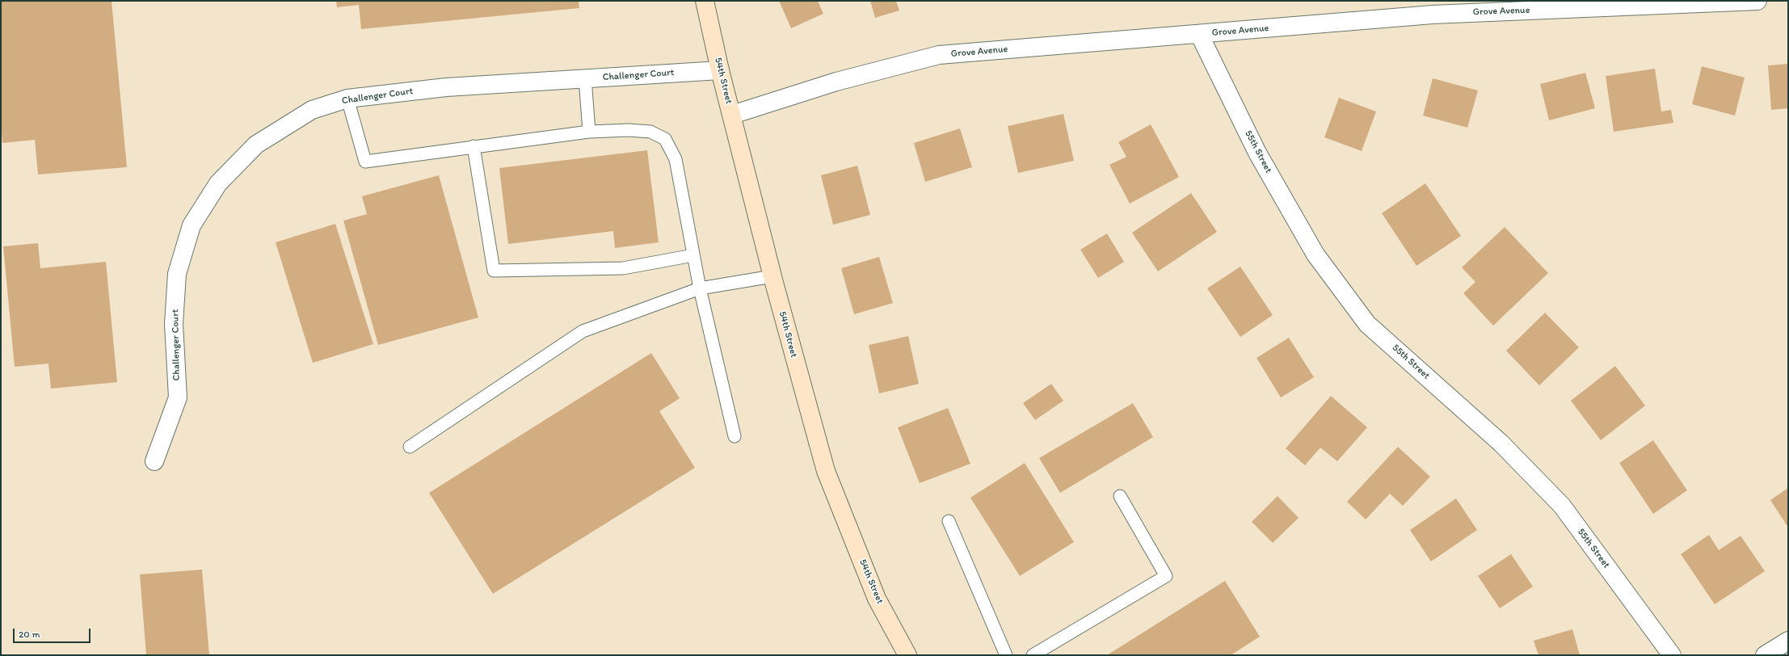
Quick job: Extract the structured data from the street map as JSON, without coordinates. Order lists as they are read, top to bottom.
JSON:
{
  "streets": {
    "main road": ["54th Street"],
    "street": ["Grove Avenue", "Challenger Court", "55th Street"]
  },
  "crossings": [
    ["Grove Avenue", "54th Street"],
    ["Grove Avenue", "55th Street"],
    ["Challenger Court", "54th Street"]
  ],
  "scale_bar": "20 m"
}
